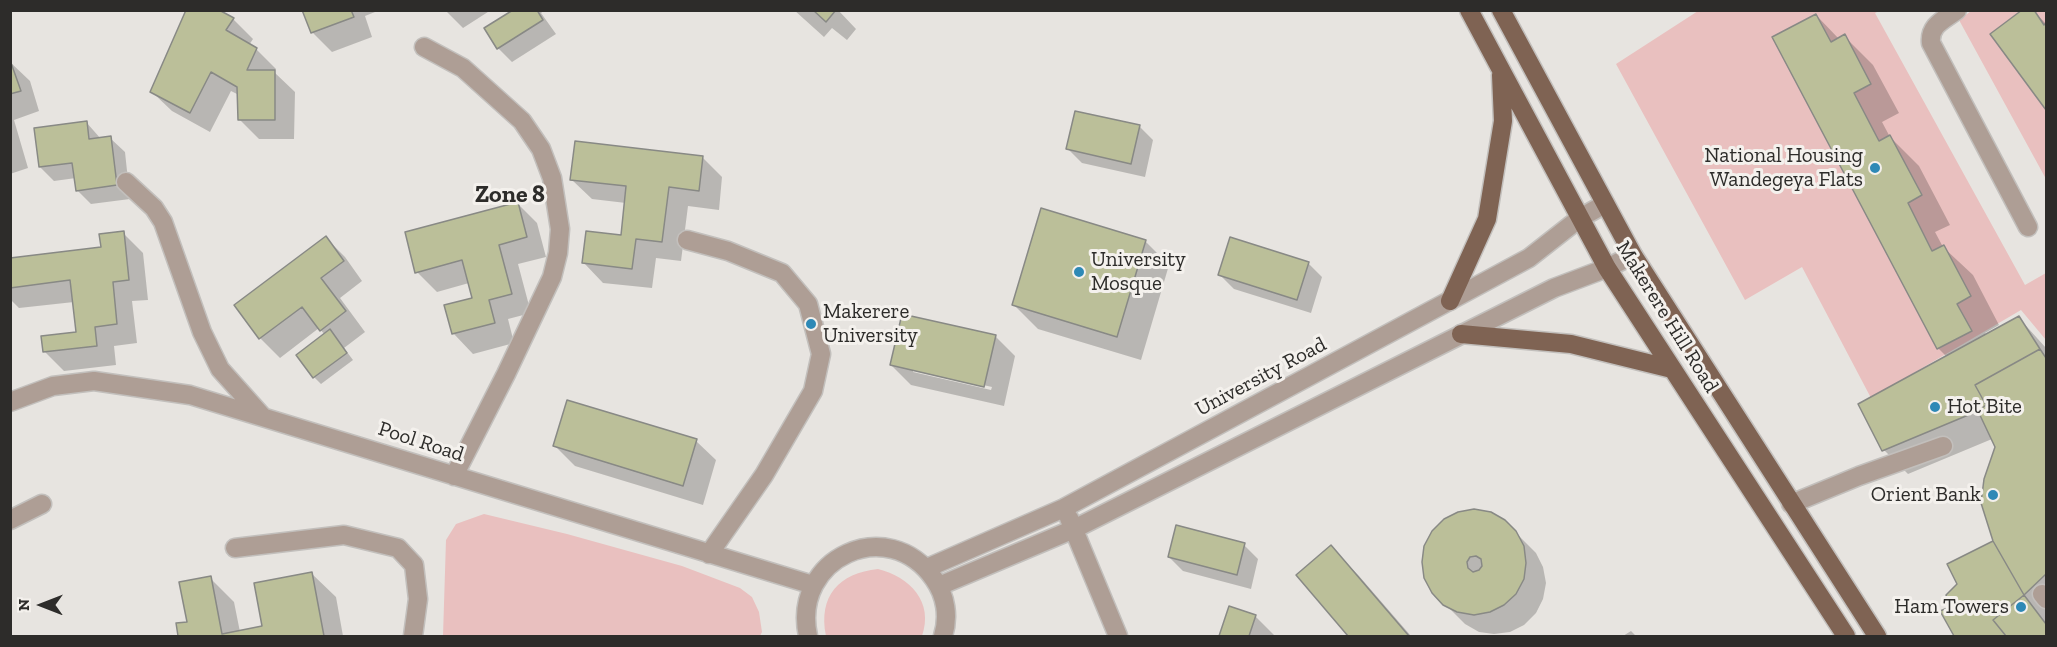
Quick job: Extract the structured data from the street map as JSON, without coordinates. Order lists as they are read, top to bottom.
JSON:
{
  "streets": {
    "main road": ["Makerere Hill Road"],
    "lane": ["University Road", "Pool Road"]
  },
  "crossings": [
    ["Makerere Hill Road", "University Road"]
  ],
  "districts": ["Zone 8"],
  "places": [
    "National Housing Wandegeya Flats",
    "University Mosque",
    "Makerere University",
    "Hot Bite",
    "Orient Bank",
    "Ham Towers"
  ],
  "north": "left"
}
